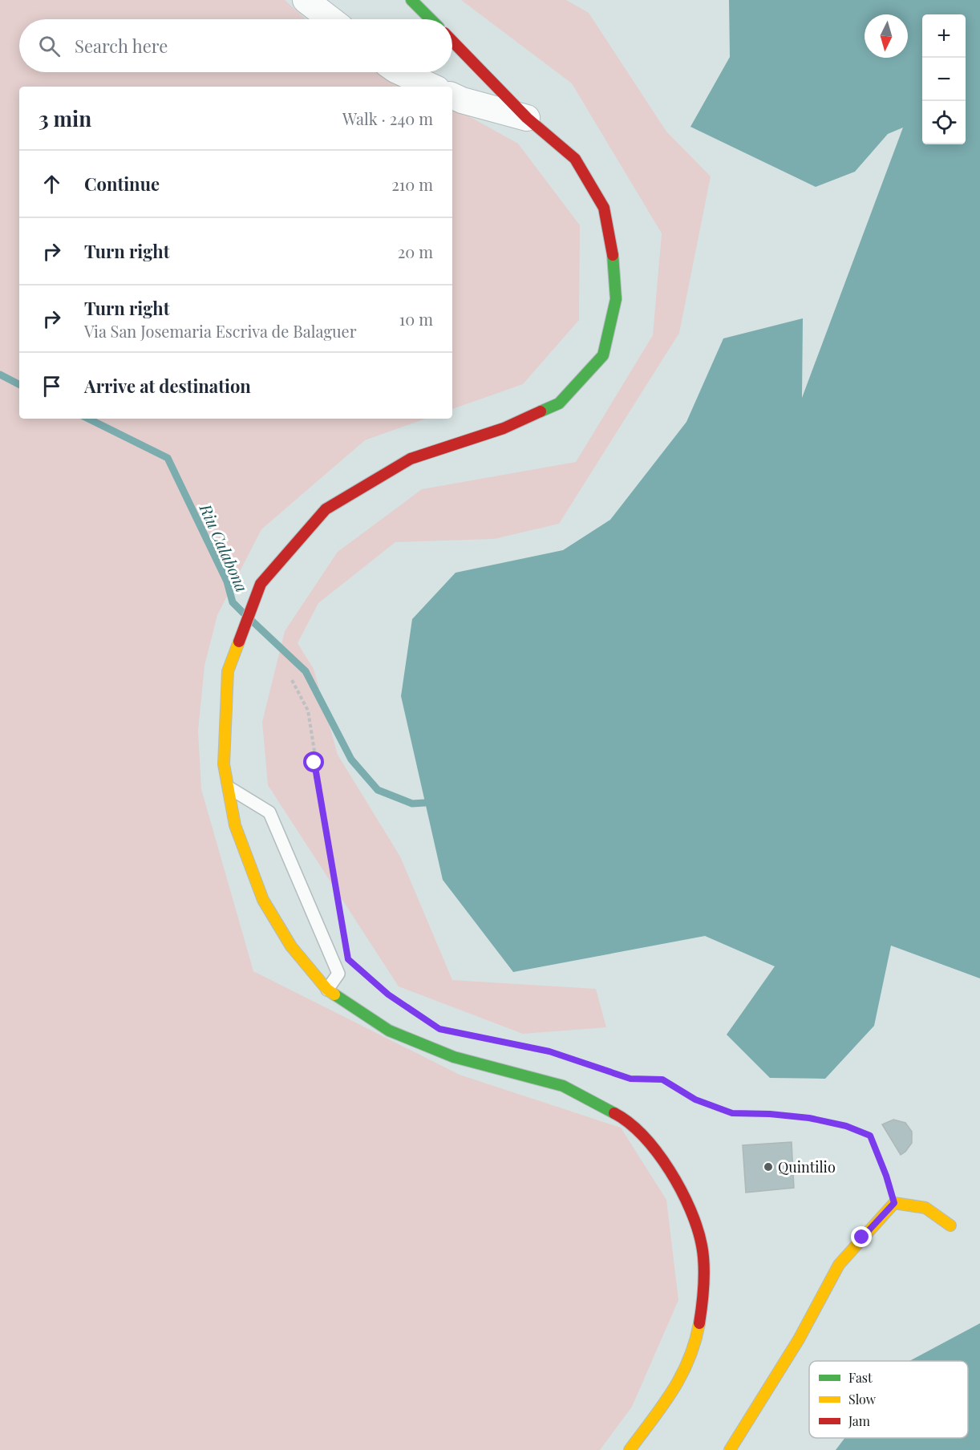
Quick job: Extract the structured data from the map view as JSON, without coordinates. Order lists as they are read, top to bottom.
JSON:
{
  "water": ["Riu Calabona"],
  "places": ["Quintilio"],
  "legend": ["Fast", "Slow", "Jam"],
  "north": "bottom",
  "page": {
    "map_buttons": ["+", "−"],
    "search": "Search here",
    "heading": ["3 min", "Walk · 240 m"],
    "list": [
      ["Continue", "210 m"],
      ["Turn right", "20 m"],
      ["Turn right", "Via San Josemaria Escriva de Balaguer", "10 m"],
      "Arrive at destination"
    ]
  }
}
